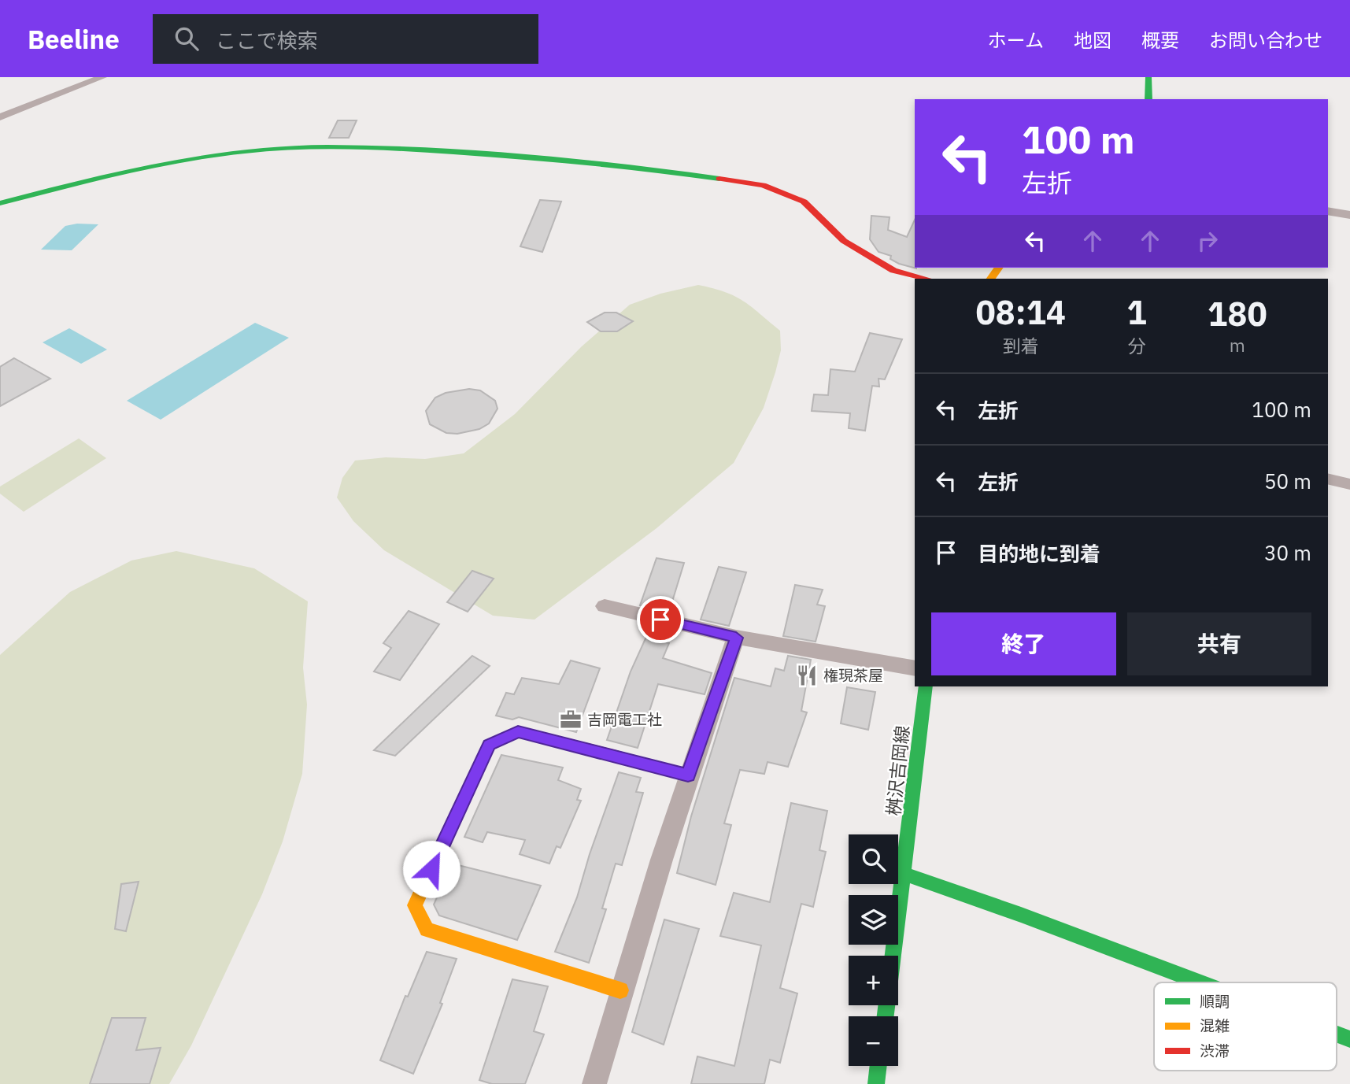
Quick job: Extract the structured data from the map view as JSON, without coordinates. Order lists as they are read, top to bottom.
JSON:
{
  "streets": {
    "street": ["桝沢吉岡線"]
  },
  "places": {
    "restaurant": ["権現茶屋"],
    "office": ["吉岡電工社"]
  },
  "legend": ["順調", "混雑", "渋滞"],
  "page": {
    "header": "Beeline",
    "search": "ここで検索",
    "nav": [
      "ホーム",
      "地図",
      "概要",
      "お問い合わせ"
    ],
    "turn": ["100 m", "左折"],
    "eta": [
      "08:14",
      "到着",
      "1",
      "分",
      "180",
      "m"
    ],
    "list": [
      {
        "name": "左折",
        "value": "100 m"
      },
      {
        "name": "左折",
        "value": "50 m"
      },
      {
        "name": "目的地に到着",
        "value": "30 m"
      }
    ],
    "buttons": ["終了", "共有"],
    "map_buttons": ["+", "−"]
  }
}
